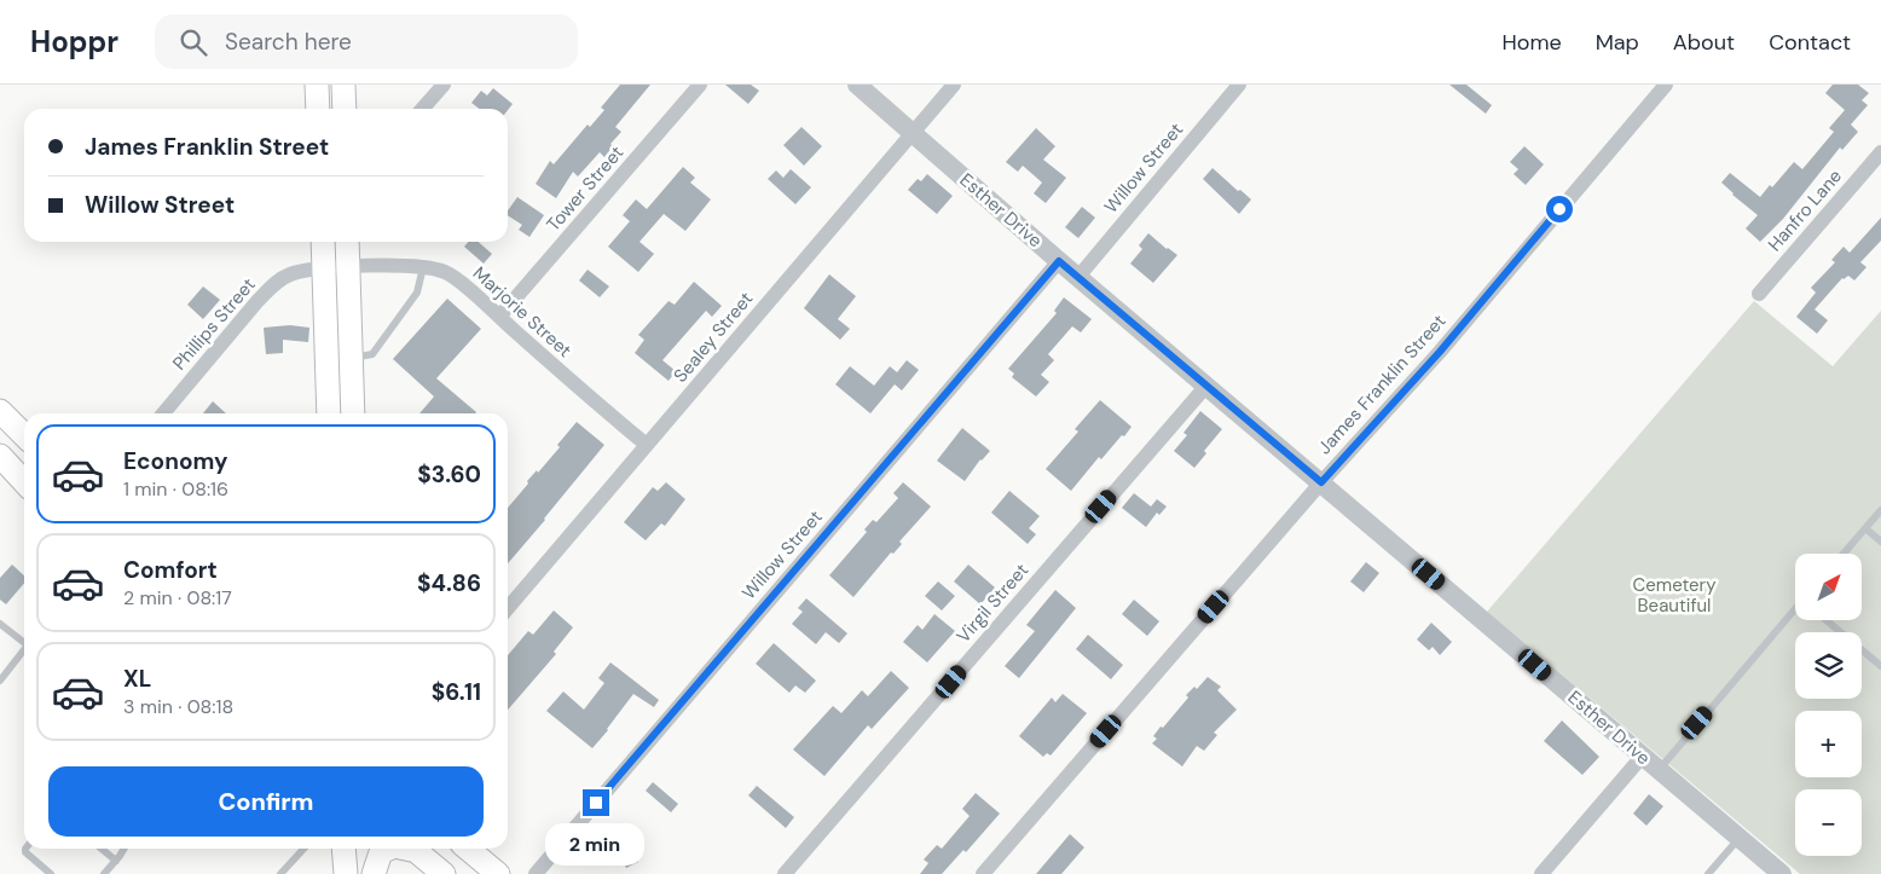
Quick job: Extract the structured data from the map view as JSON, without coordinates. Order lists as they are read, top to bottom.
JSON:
{
  "streets": {
    "street": [
      "Willow Street",
      "Tower Street",
      "Esther Drive",
      "Hanfro Lane",
      "Marjorie Street",
      "Phillips Street",
      "Sealey Street",
      "James Franklin Street",
      "Virgil Street"
    ]
  },
  "crossings": [
    ["Willow Street", "Esther Drive"],
    ["Tower Street", "Marjorie Street"],
    ["Esther Drive", "Sealey Street"],
    ["Esther Drive", "James Franklin Street"],
    ["Esther Drive", "Virgil Street"],
    ["Marjorie Street", "Phillips Street"],
    ["Marjorie Street", "Sealey Street"]
  ],
  "parks": ["Cemetery Beautiful"],
  "north": "top right",
  "page": {
    "header": "Hoppr",
    "search": "Search here",
    "nav": [
      "Home",
      "Map",
      "About",
      "Contact"
    ],
    "banner": ["James Franklin Street", "Willow Street"],
    "list": [
      {
        "name": "Economy",
        "note": "1 min · 08:16",
        "value": "$3.60"
      },
      {
        "name": "Comfort",
        "note": "2 min · 08:17",
        "value": "$4.86"
      },
      {
        "name": "XL",
        "note": "3 min · 08:18",
        "value": "$6.11"
      }
    ],
    "map_buttons": ["+", "−"],
    "buttons": "Confirm",
    "bubble": "2 min"
  }
}
